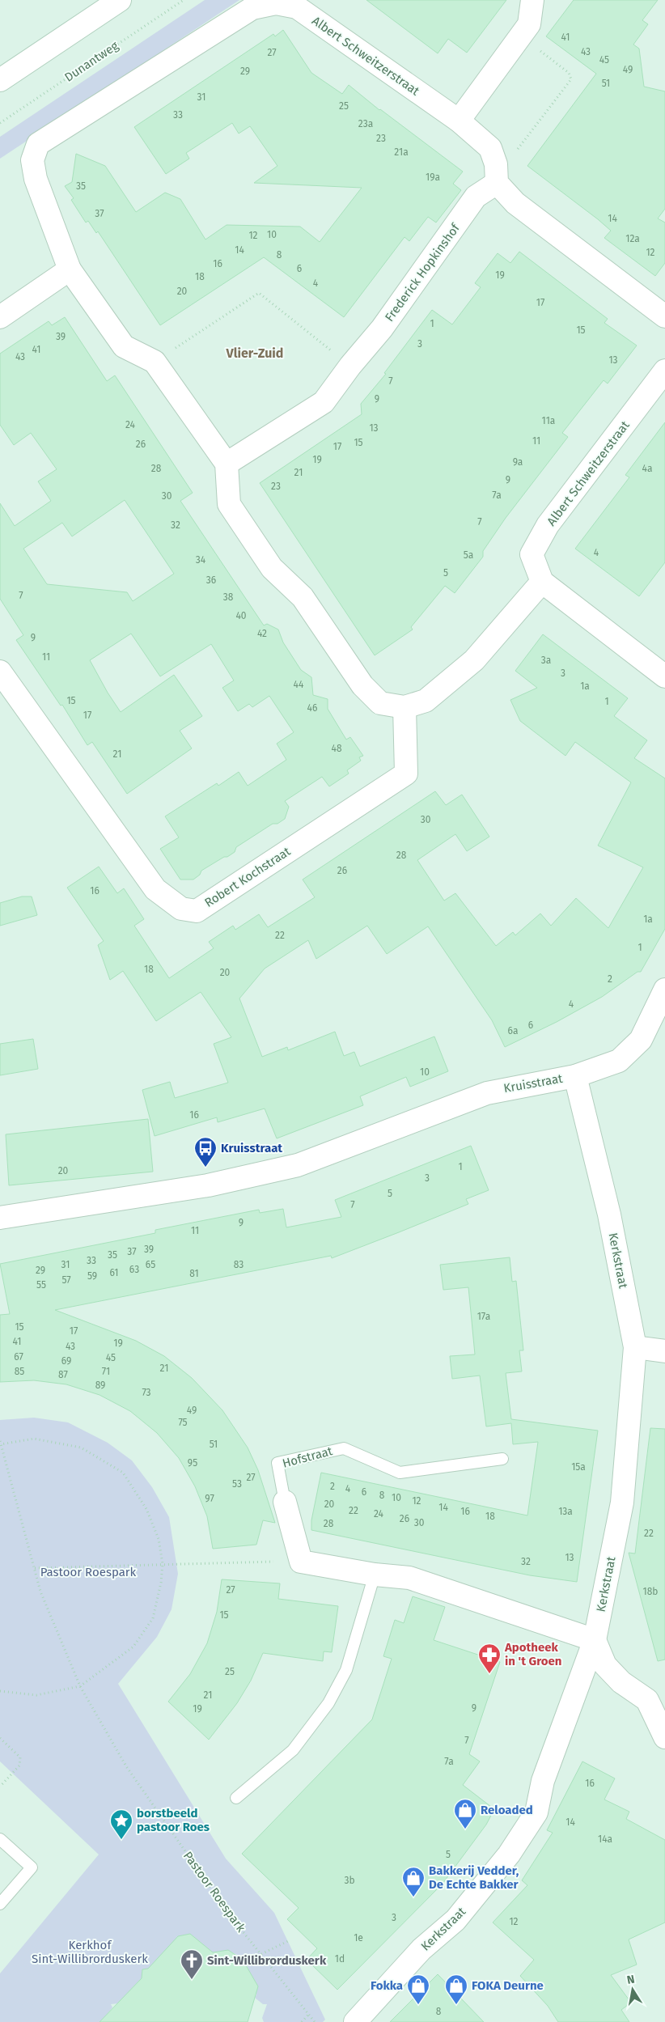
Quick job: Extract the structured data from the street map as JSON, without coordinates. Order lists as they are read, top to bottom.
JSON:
{
  "streets": {
    "street": [
      "Albert Schweitzerstraat",
      "Frederick Hopkinshof",
      "Robert Kochstraat",
      "Kruisstraat",
      "Kerkstraat",
      "Hofstraat"
    ],
    "path": ["Dunantweg", "Pastoor Roespark"]
  },
  "crossings": [
    ["Albert Schweitzerstraat", "Frederick Hopkinshof"],
    ["Kruisstraat", "Kerkstraat"]
  ],
  "districts": ["Vlier-Zuid"],
  "parks": ["Pastoor Roespark", "Kerkhof Sint-Willibrorduskerk"],
  "places": {
    "bus stop": ["Kruisstraat"],
    "pharmacy": ["Apotheek in 't Groen"],
    "shop": [
      "Reloaded",
      "Bakkerij Vedder, De Echte Bakker",
      "Fokka",
      "FOKA Deurne"
    ],
    "place": ["borstbeeld pastoor Roes"],
    "church": ["Sint-Willibrorduskerk"]
  },
  "house_numbers": [
    "41",
    "43",
    "27",
    "45",
    "49",
    "29",
    "51",
    "31",
    "25",
    "33",
    "23a",
    "23",
    "21a",
    "19a",
    "35",
    "37",
    "14",
    "10",
    "12",
    "12a",
    "14",
    "12",
    "8",
    "16",
    "6",
    "19",
    "18",
    "4",
    "20",
    "17",
    "1",
    "15",
    "39",
    "3",
    "41",
    "43",
    "13",
    "7",
    "9",
    "11a",
    "24",
    "13",
    "11",
    "15",
    "26",
    "17",
    "19",
    "9a",
    "28",
    "4a",
    "21",
    "9",
    "23",
    "7a",
    "30",
    "7",
    "32",
    "4",
    "5a",
    "34",
    "5",
    "36",
    "7",
    "38",
    "40",
    "42",
    "9",
    "11",
    "3a",
    "3",
    "44",
    "1a",
    "15",
    "1",
    "46",
    "17",
    "48",
    "21",
    "30",
    "28",
    "26",
    "16",
    "1a",
    "22",
    "1",
    "18",
    "20",
    "2",
    "4",
    "6",
    "6a",
    "10",
    "16",
    "1",
    "20",
    "3",
    "5",
    "7",
    "9",
    "11",
    "39",
    "37",
    "35",
    "33",
    "31",
    "65",
    "83",
    "63",
    "29",
    "61",
    "81",
    "59",
    "57",
    "55",
    "17a",
    "15",
    "17",
    "41",
    "19",
    "43",
    "67",
    "45",
    "69",
    "21",
    "85",
    "71",
    "87",
    "89",
    "73",
    "49",
    "75",
    "51",
    "95",
    "15a",
    "27",
    "53",
    "2",
    "4",
    "6",
    "8",
    "10",
    "97",
    "12",
    "20",
    "14",
    "22",
    "16",
    "13a",
    "24",
    "18",
    "26",
    "30",
    "28",
    "22",
    "13",
    "32",
    "27",
    "18b",
    "15",
    "25",
    "21",
    "9",
    "19",
    "7",
    "7a",
    "16",
    "14",
    "14a",
    "5",
    "3b",
    "3",
    "12",
    "1e",
    "1d",
    "8"
  ],
  "north": "top"
}
